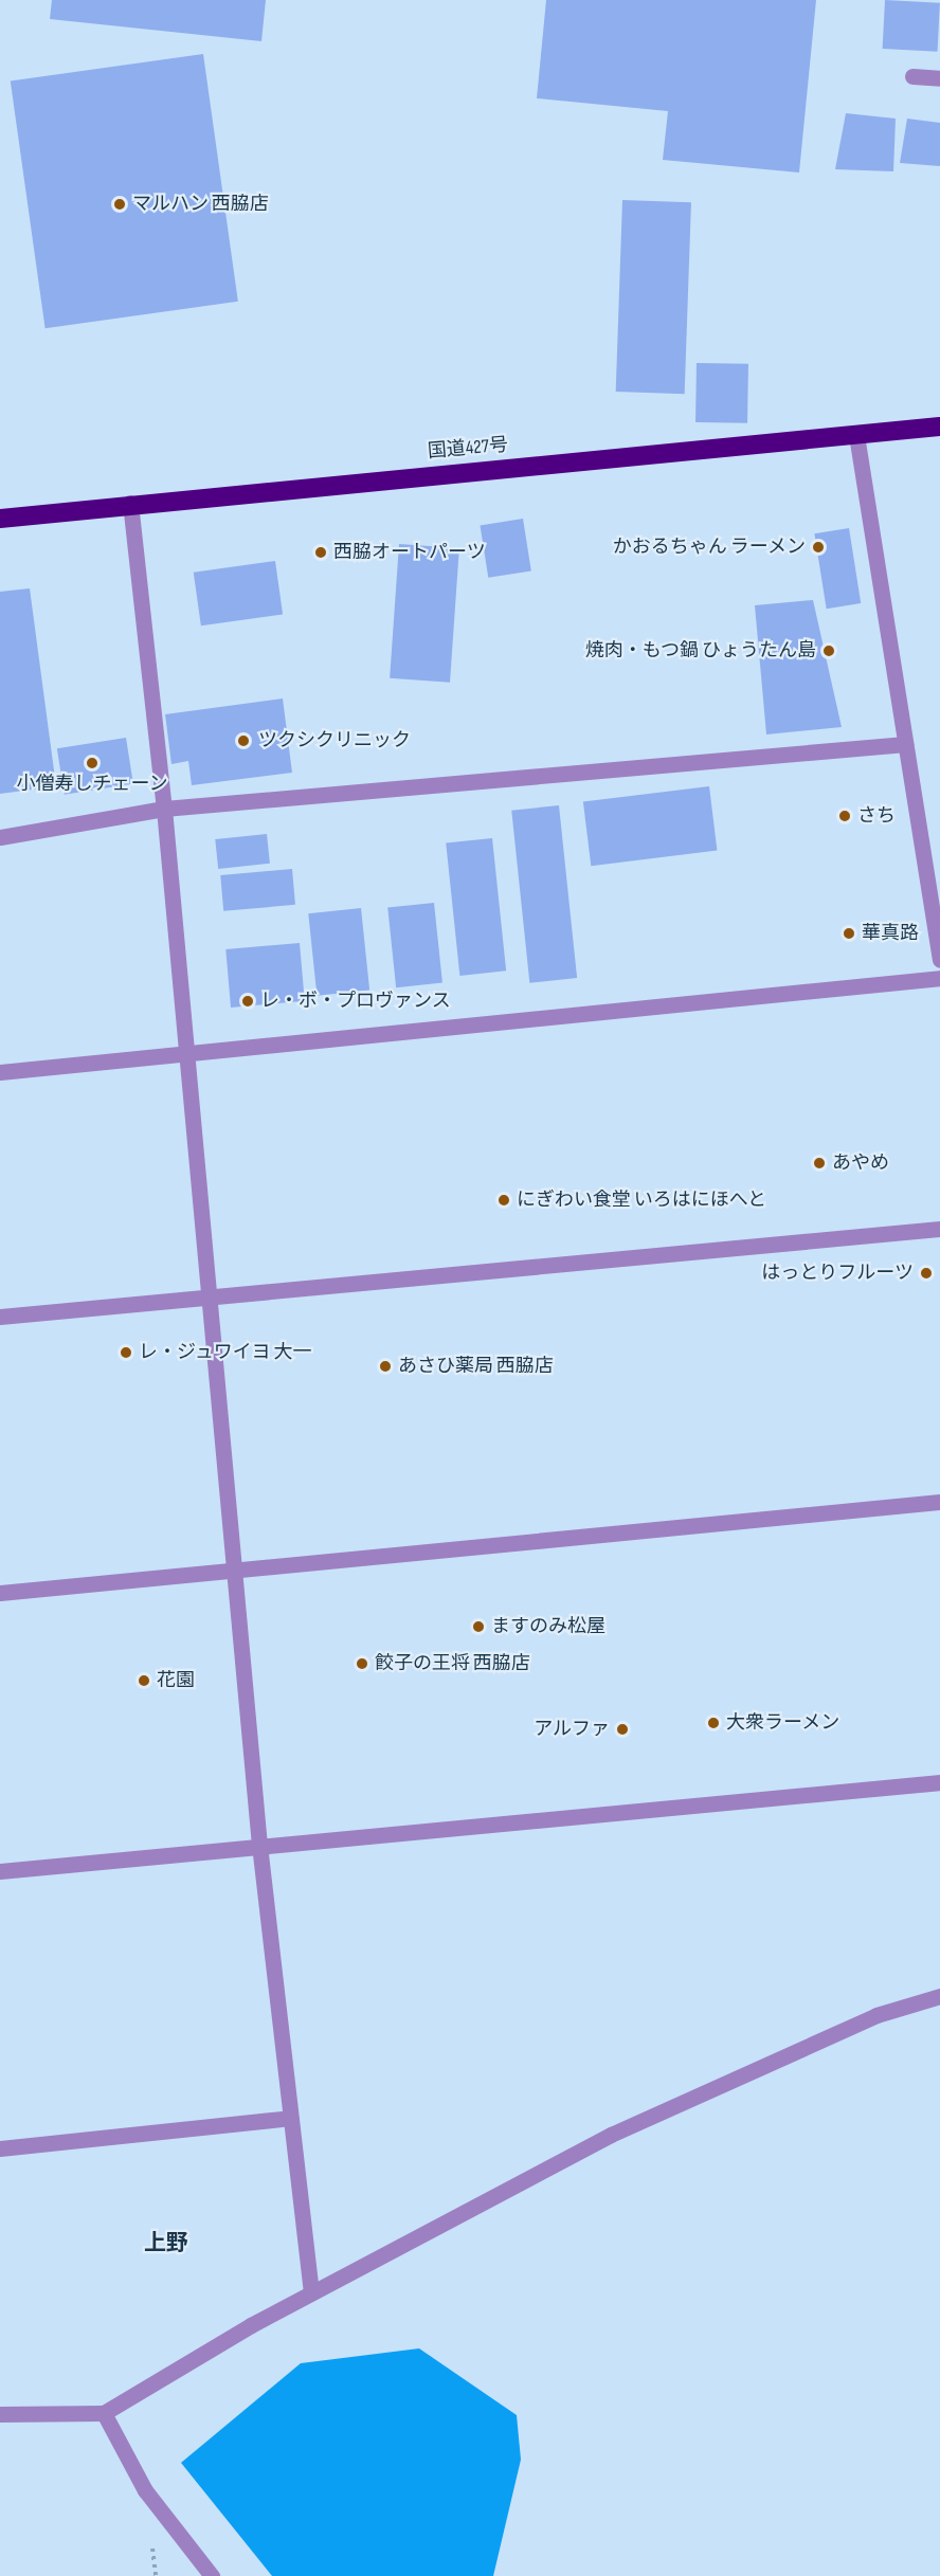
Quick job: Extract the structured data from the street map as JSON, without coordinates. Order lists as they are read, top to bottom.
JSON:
{
  "streets": {
    "highway": ["国道427号"]
  },
  "districts": ["上野"],
  "places": [
    "マルハン 西脇店",
    "かおるちゃん ラーメン",
    "西脇オートパーツ",
    "焼肉・もつ鍋 ひょうたん島",
    "ツクシクリニック",
    "小僧寿しチェーン",
    "さち",
    "華真路",
    "レ・ボ・プロヴァンス",
    "あやめ",
    "にぎわい食堂 いろはにほへと",
    "はっとりフルーツ",
    "レ・ジュワイヨ 大一",
    "あさひ薬局 西脇店",
    "ますのみ松屋",
    "餃子の王将 西脇店",
    "花園",
    "大衆ラーメン",
    "アルファ"
  ]
}
